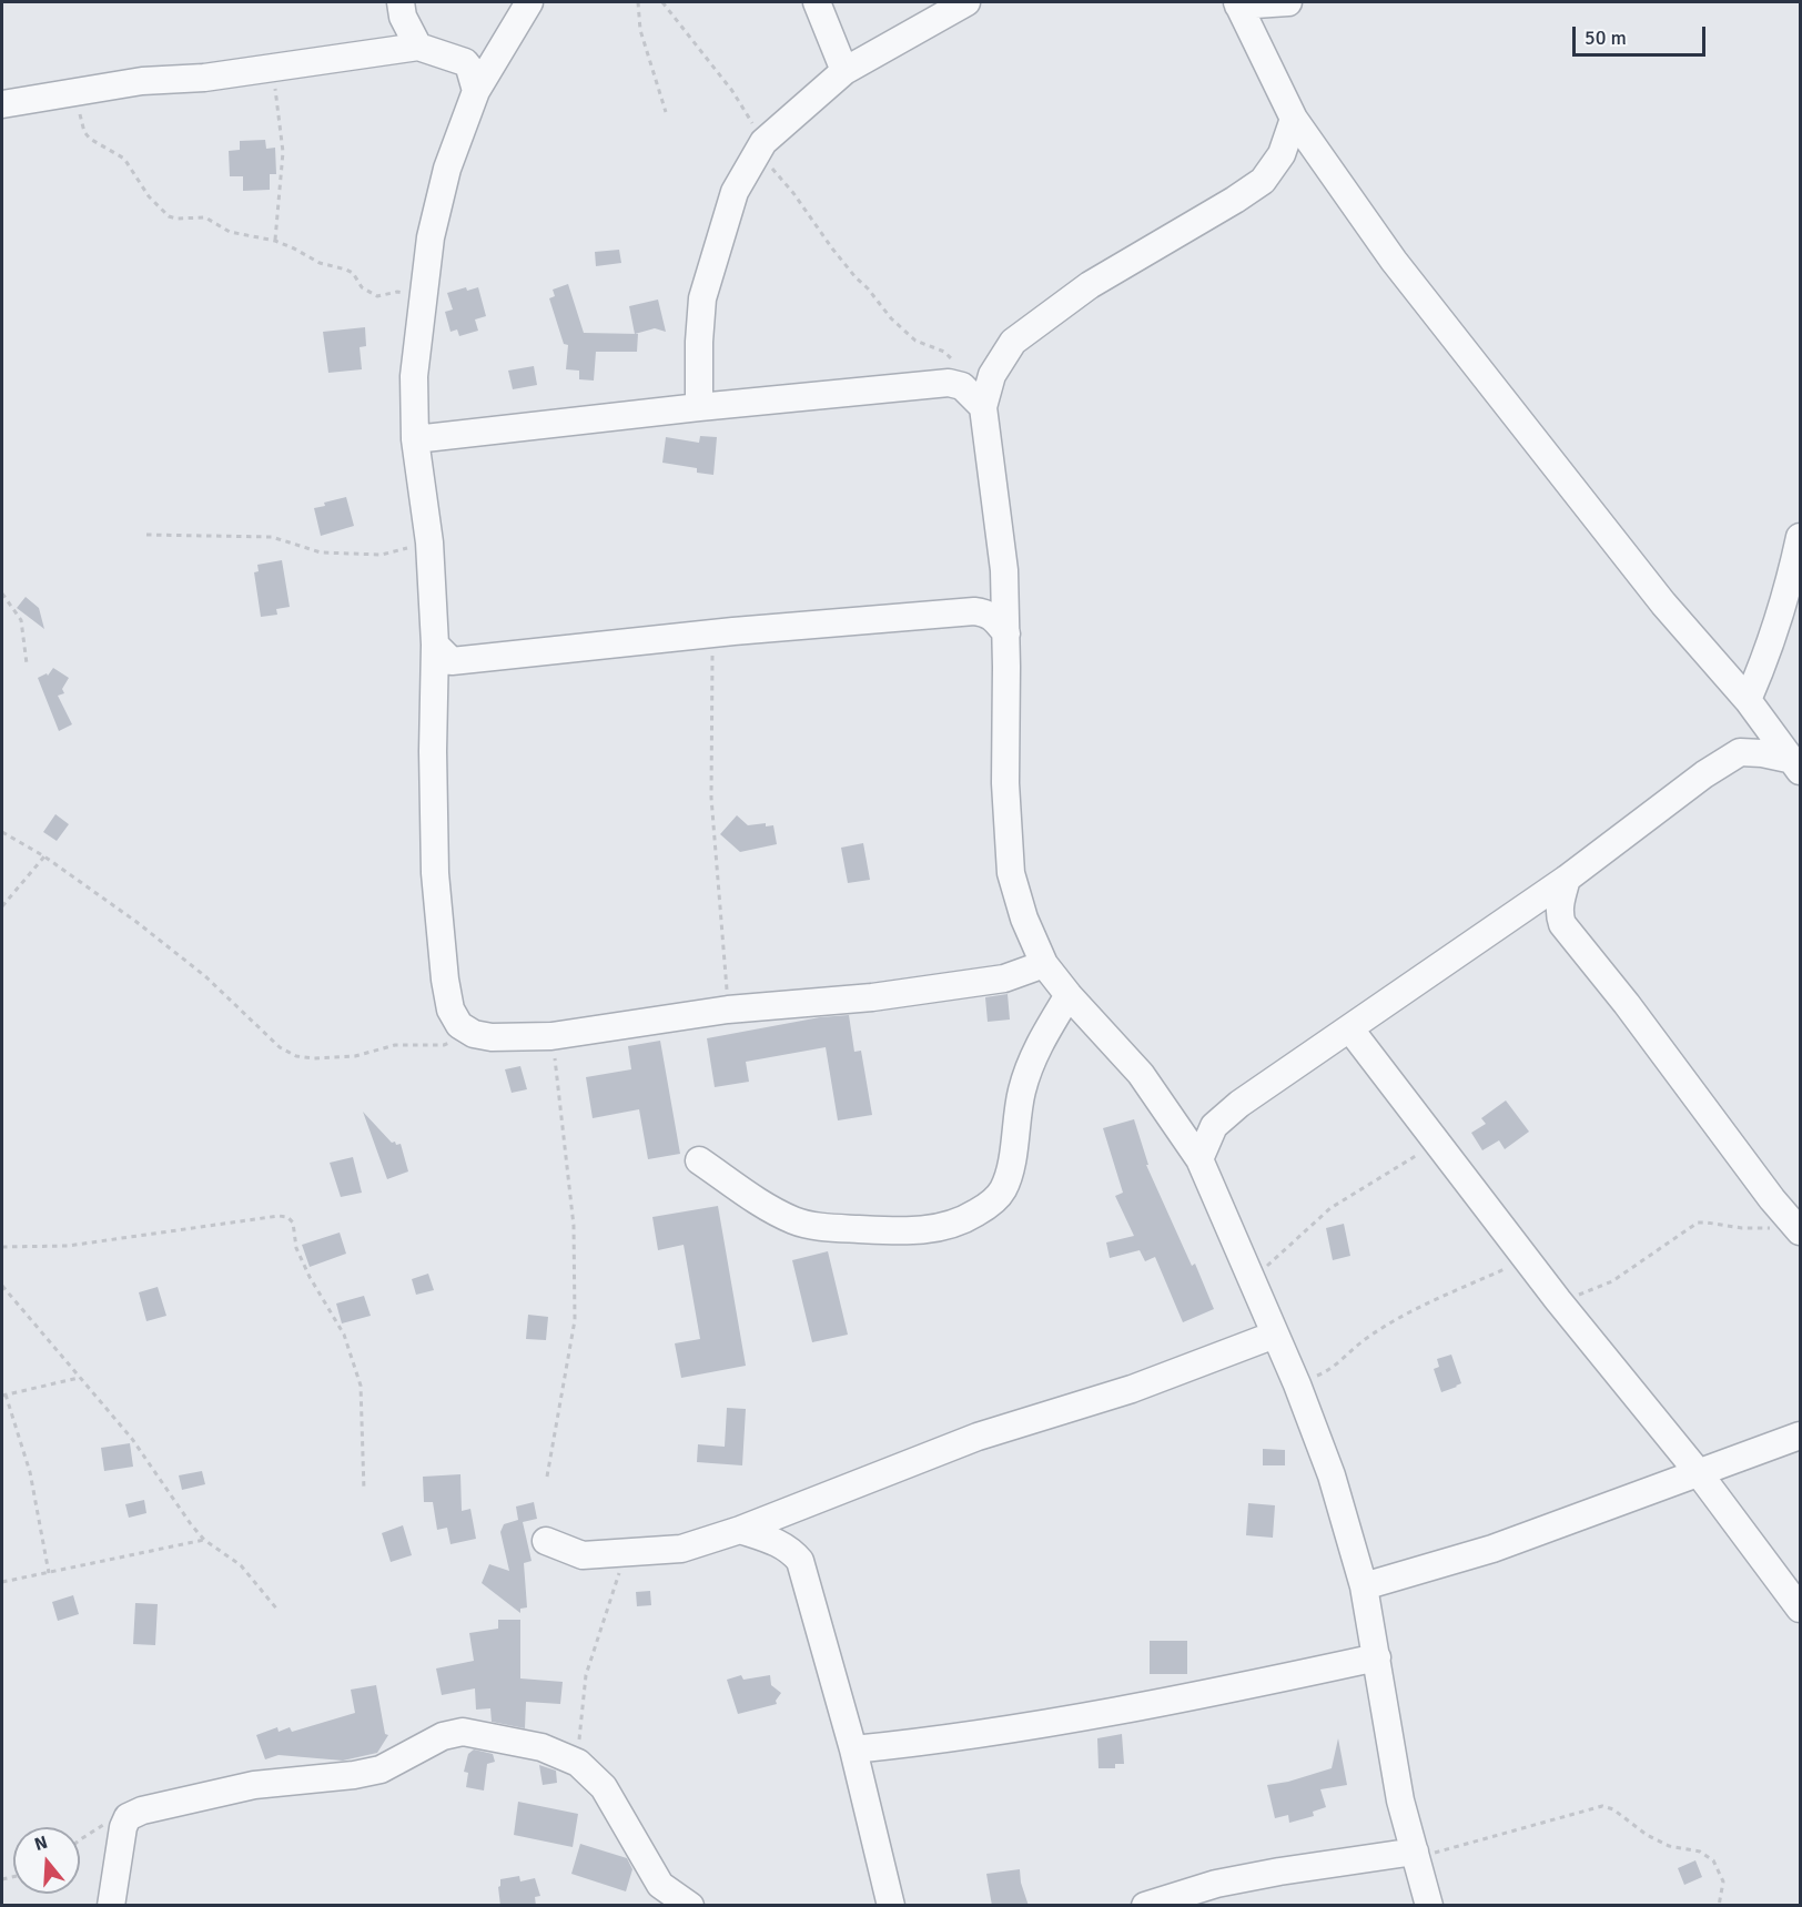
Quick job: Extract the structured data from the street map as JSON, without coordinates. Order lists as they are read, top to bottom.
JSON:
{
  "scale_bar": "50 m",
  "north": "top"
}
